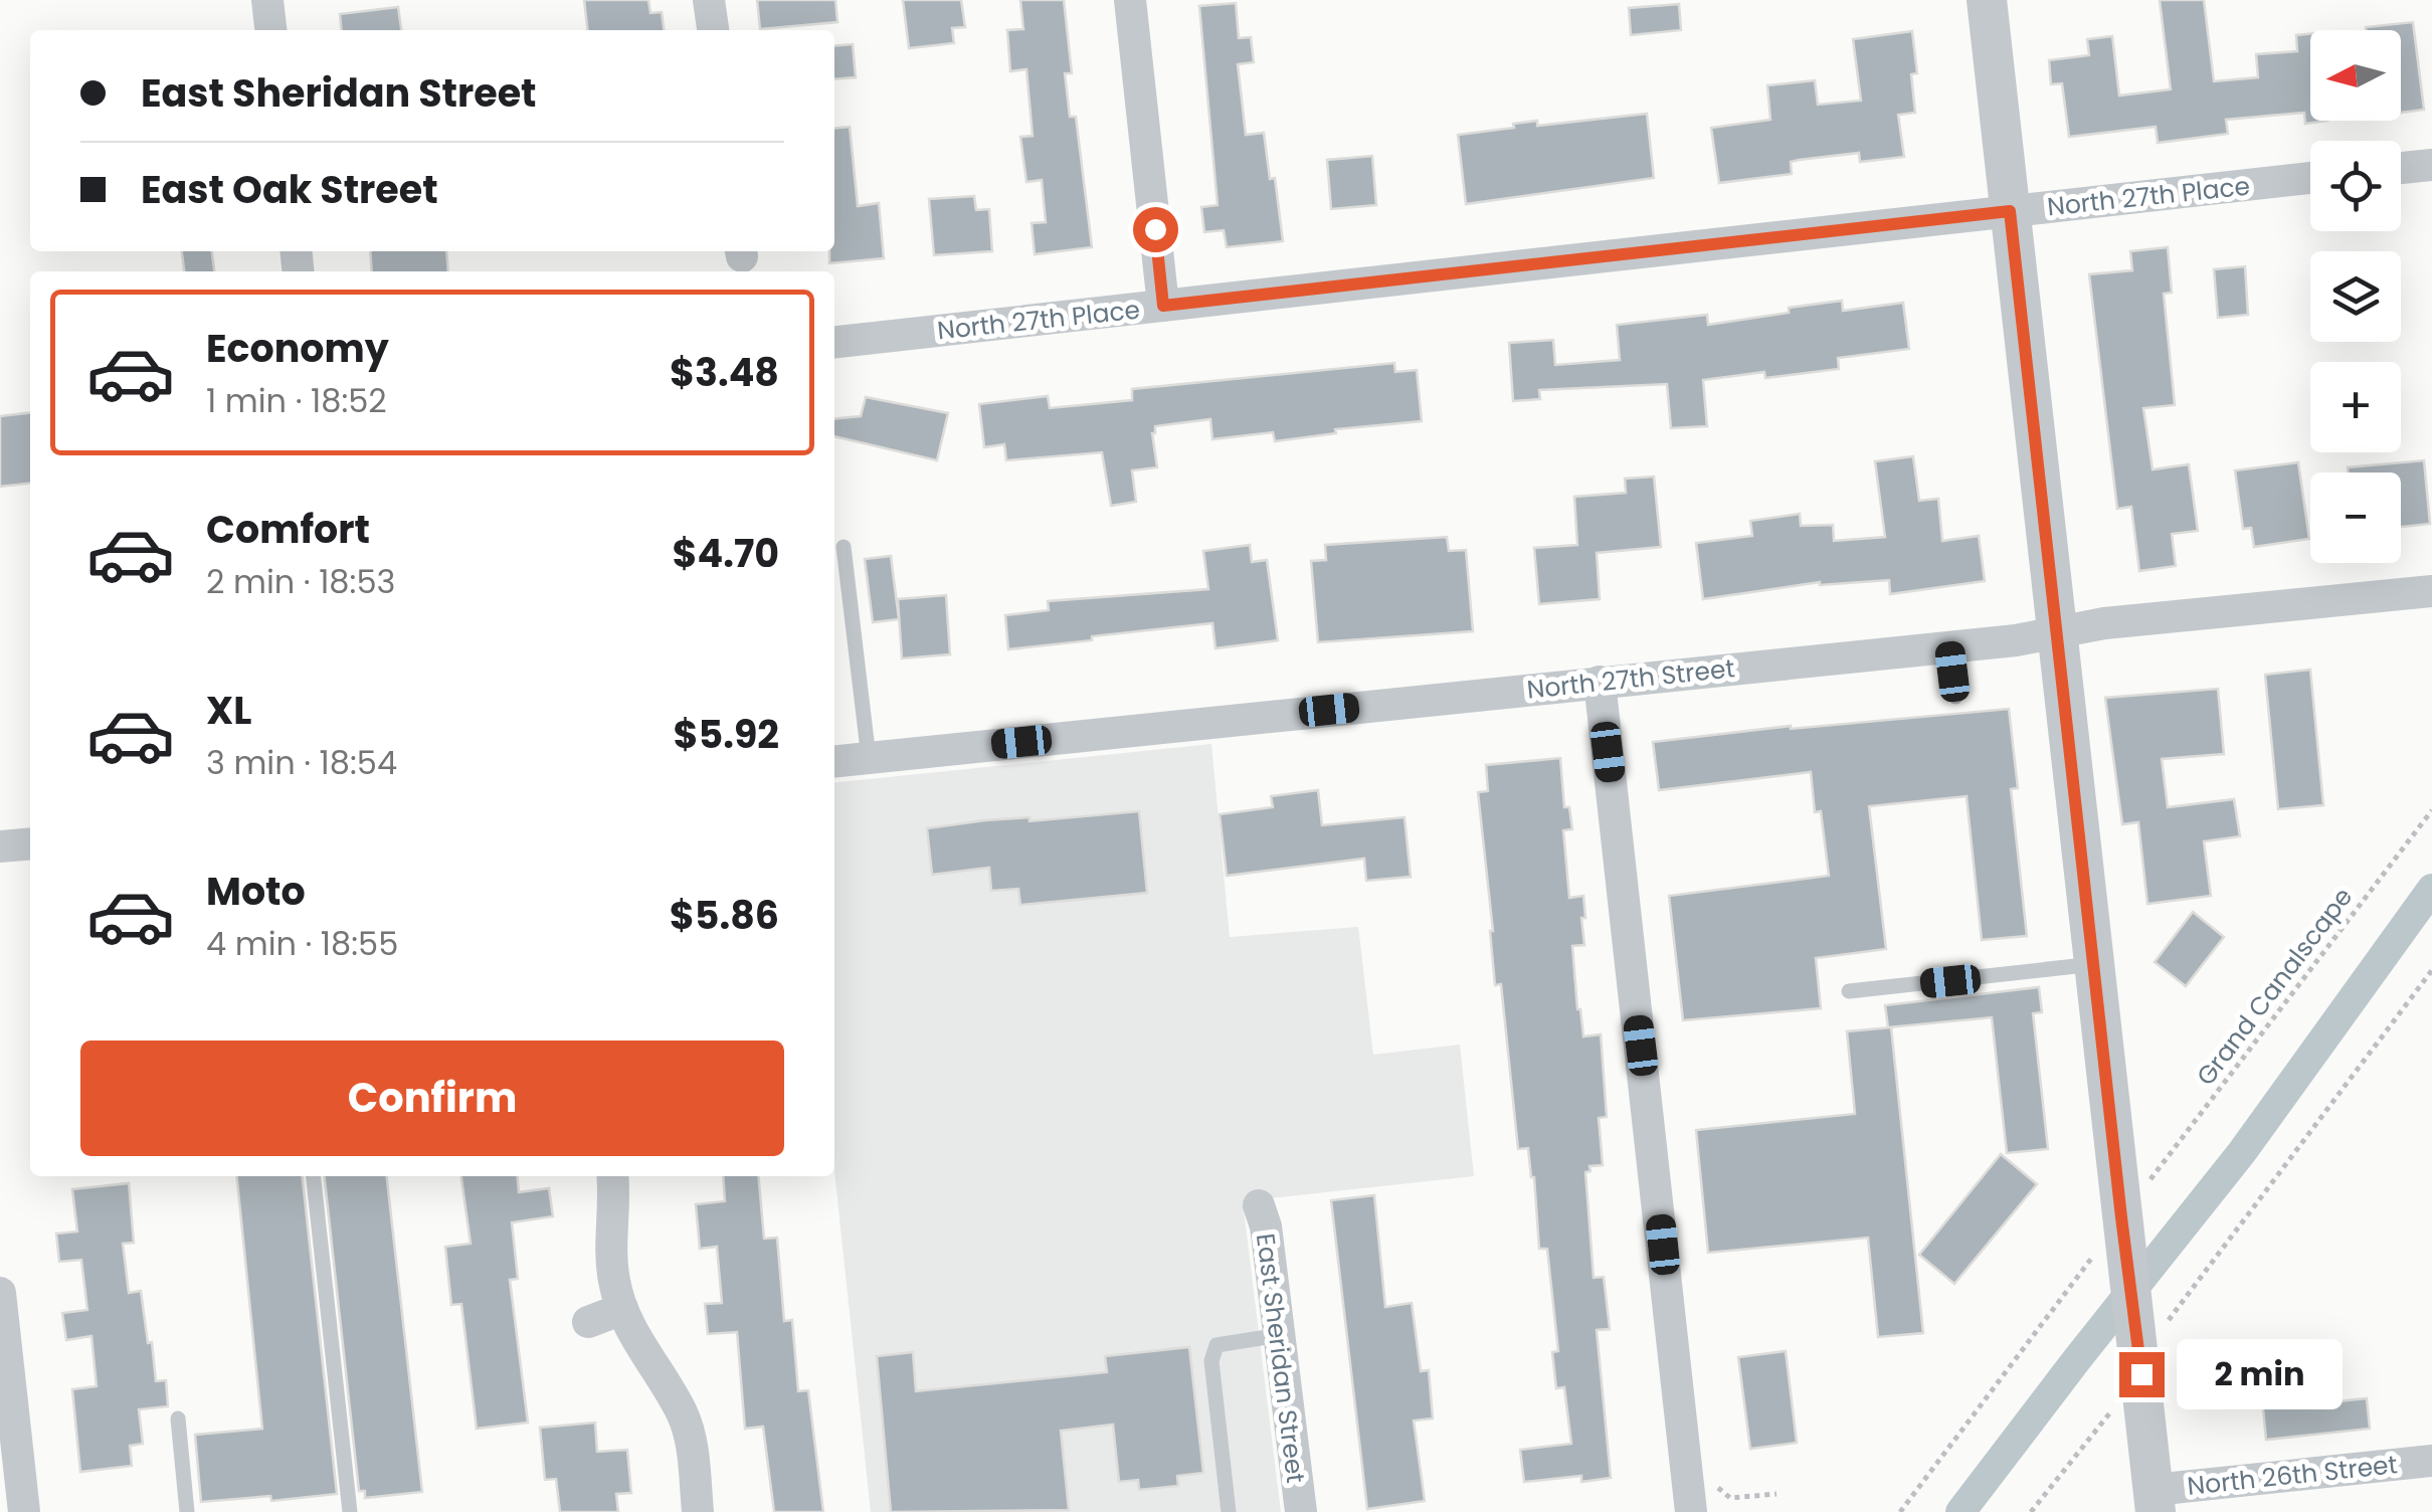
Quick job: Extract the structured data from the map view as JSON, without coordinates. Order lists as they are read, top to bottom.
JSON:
{
  "streets": {
    "street": [
      "North 27th Place",
      "North 27th Street",
      "East Sheridan Street",
      "North 26th Street"
    ],
    "path": ["Grand Canalscape"]
  },
  "north": "left",
  "page": {
    "map_buttons": ["+", "−"],
    "banner": ["East Sheridan Street", "East Oak Street"],
    "list": [
      {
        "name": "Economy",
        "note": "1 min · 18:52",
        "value": "$3.48"
      },
      {
        "name": "Comfort",
        "note": "2 min · 18:53",
        "value": "$4.70"
      },
      {
        "name": "XL",
        "note": "3 min · 18:54",
        "value": "$5.92"
      },
      {
        "name": "Moto",
        "note": "4 min · 18:55",
        "value": "$5.86"
      }
    ],
    "buttons": "Confirm",
    "bubble": "2 min"
  }
}
